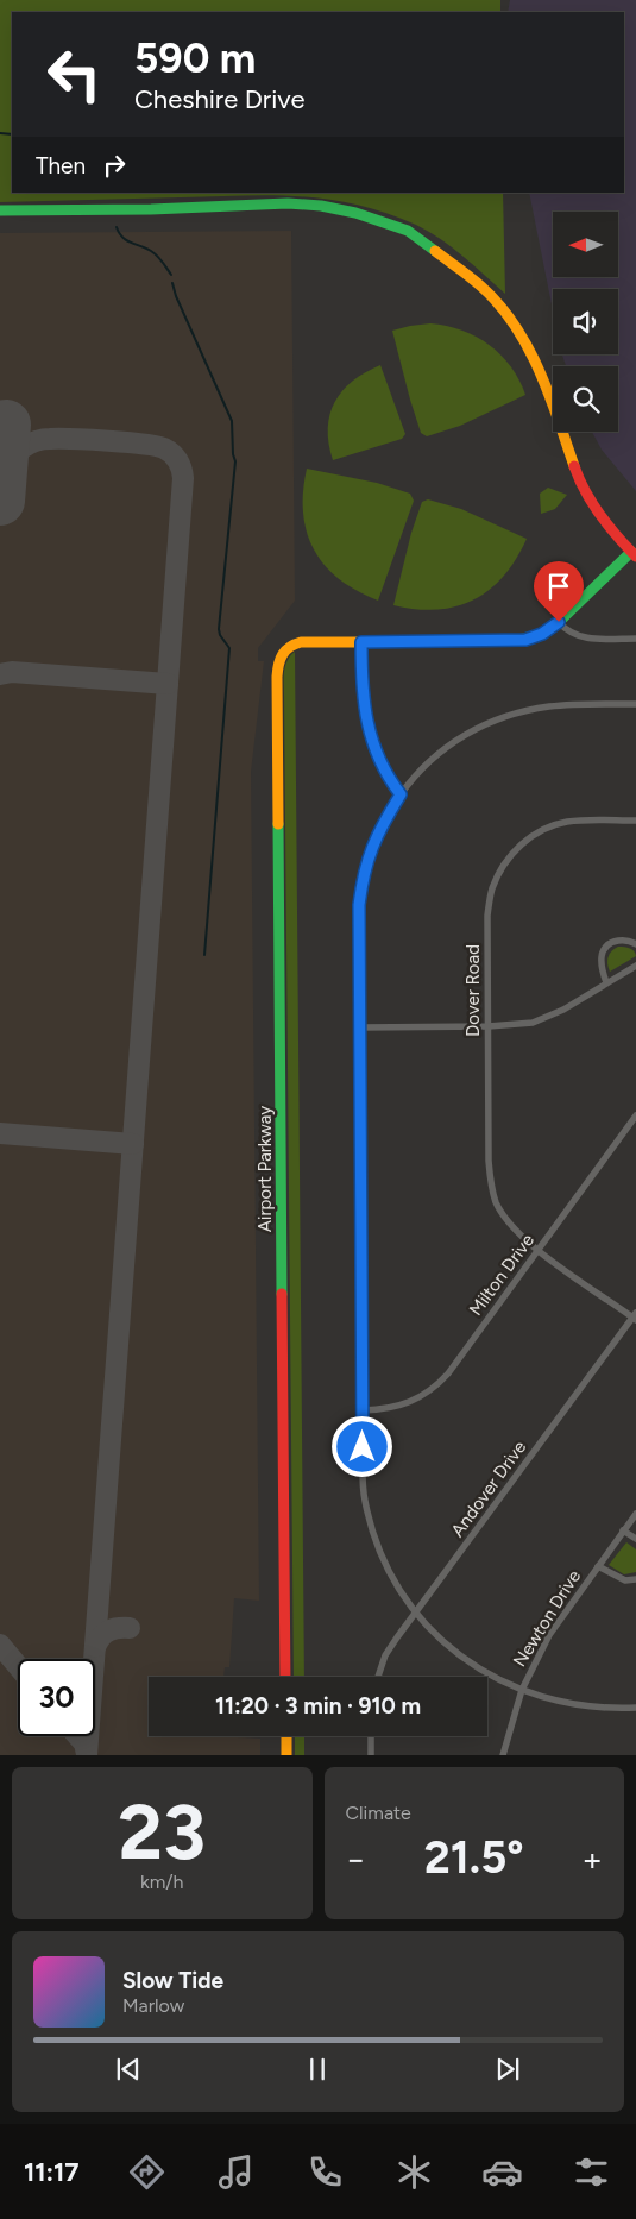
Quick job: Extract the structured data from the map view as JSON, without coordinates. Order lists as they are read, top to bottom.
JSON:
{
  "streets": {
    "street": [
      "Dover Road",
      "Airport Parkway",
      "Milton Drive",
      "Andover Drive",
      "Newton Drive"
    ]
  },
  "crossings": [
    ["Dover Road", "Milton Drive"],
    ["Dover Road", "Andover Drive"]
  ],
  "north": "left",
  "page": {
    "turn": ["590 m", "Cheshire Drive"],
    "then": "Then",
    "limit": "30",
    "trip": "11:20 · 3 min · 910 m",
    "tile": [
      ["23", "km/h"],
      "Climate"
    ],
    "heat": ["−", "21.5°", "+"],
    "song": ["Slow Tide", "Marlow"],
    "tabs": "11:17"
  }
}
